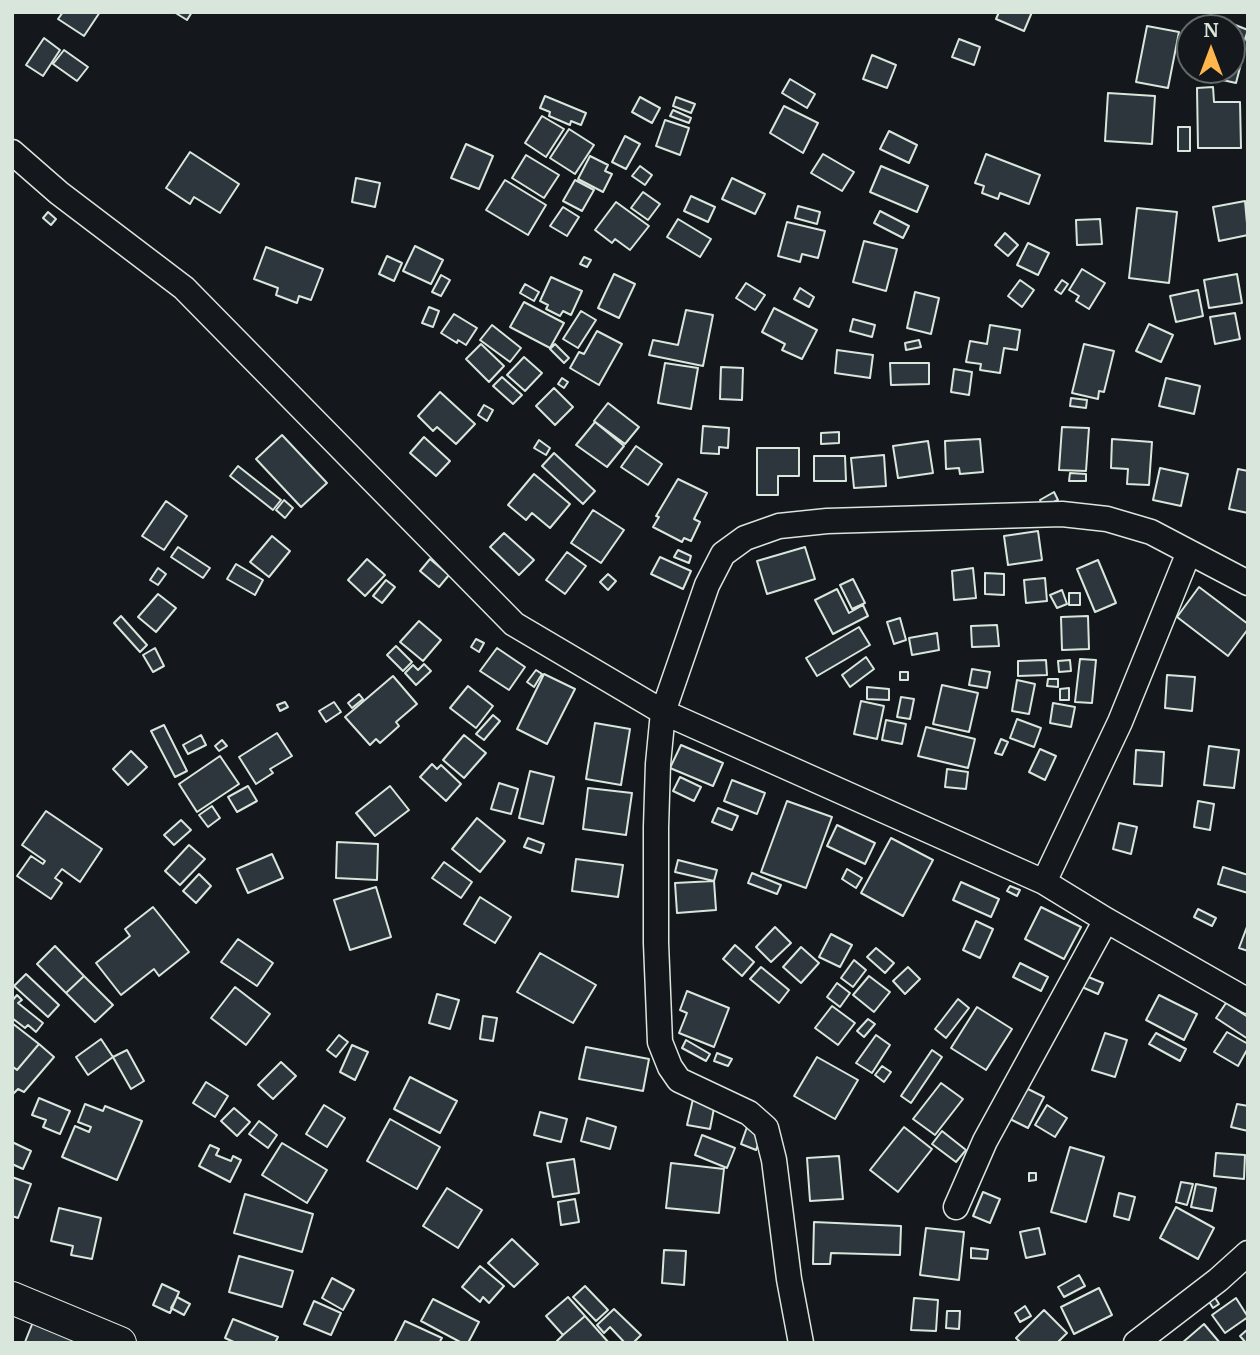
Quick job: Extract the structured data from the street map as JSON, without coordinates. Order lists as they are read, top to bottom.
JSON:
{
  "north": "top"
}
